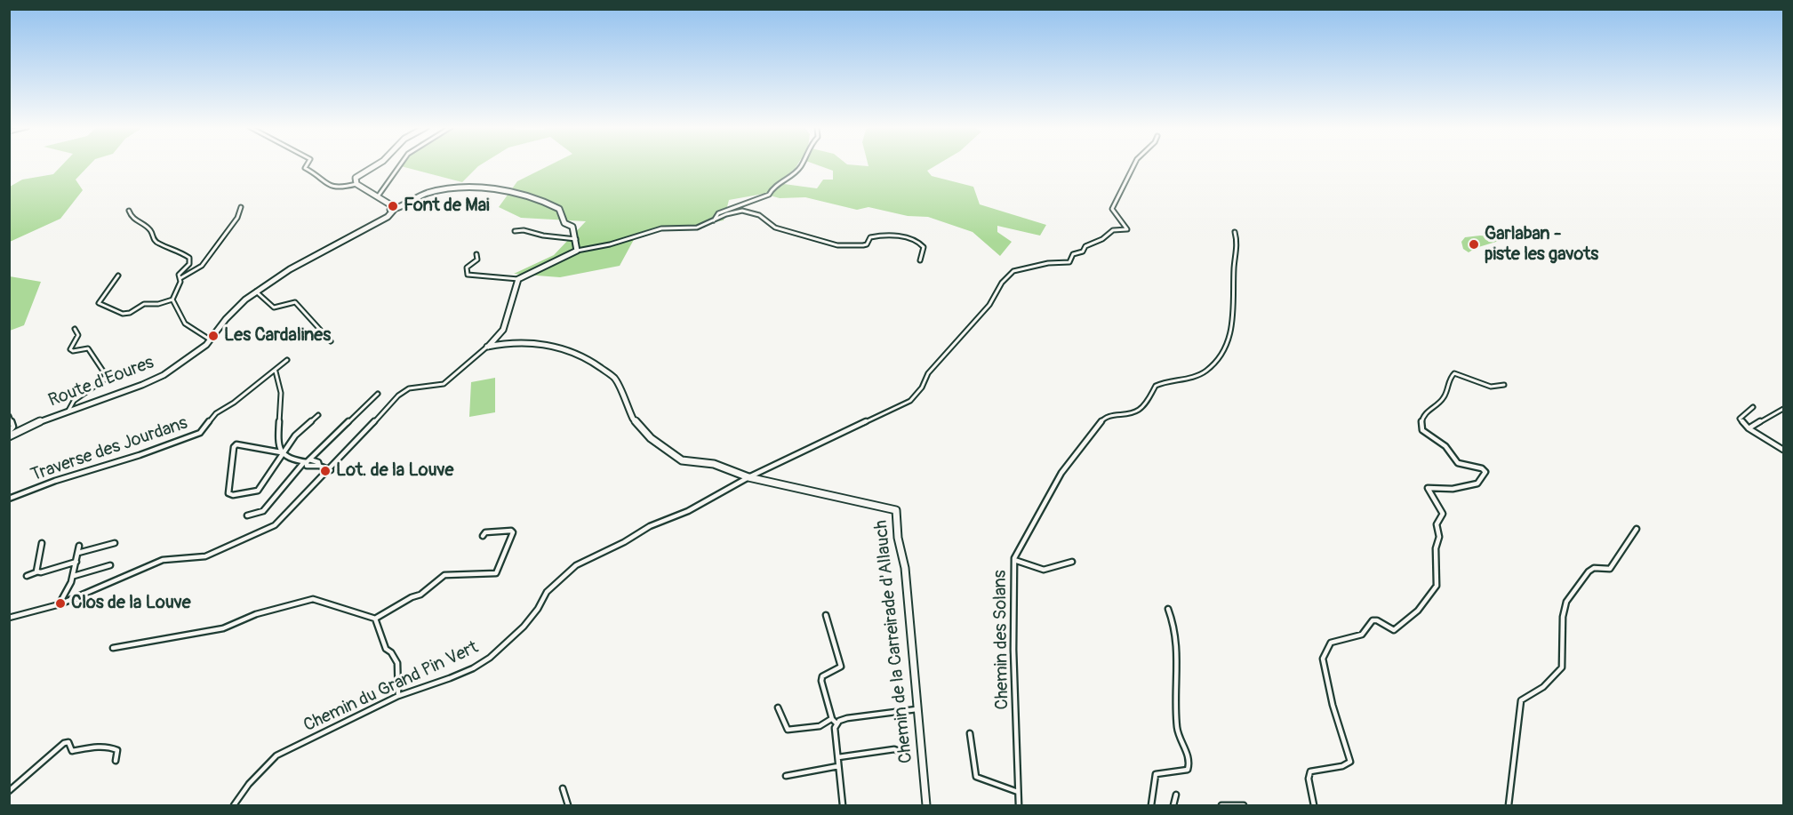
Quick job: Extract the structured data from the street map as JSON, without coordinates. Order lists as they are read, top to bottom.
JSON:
{
  "streets": {
    "street": [
      "Route d'Eoures",
      "Traverse des Jourdans",
      "Chemin des Solans",
      "Chemin de la Carreirade d'Allauch",
      "Chemin du Grand Pin Vert"
    ]
  },
  "crossings": [
    ["Chemin de la Carreirade d'Allauch", "Chemin du Grand Pin Vert"]
  ],
  "places": [
    "Font de Mai",
    "Garlaban - piste les gavots",
    "Les Cardalines",
    "Lot. de la Louve",
    "Clos de la Louve"
  ]
}
